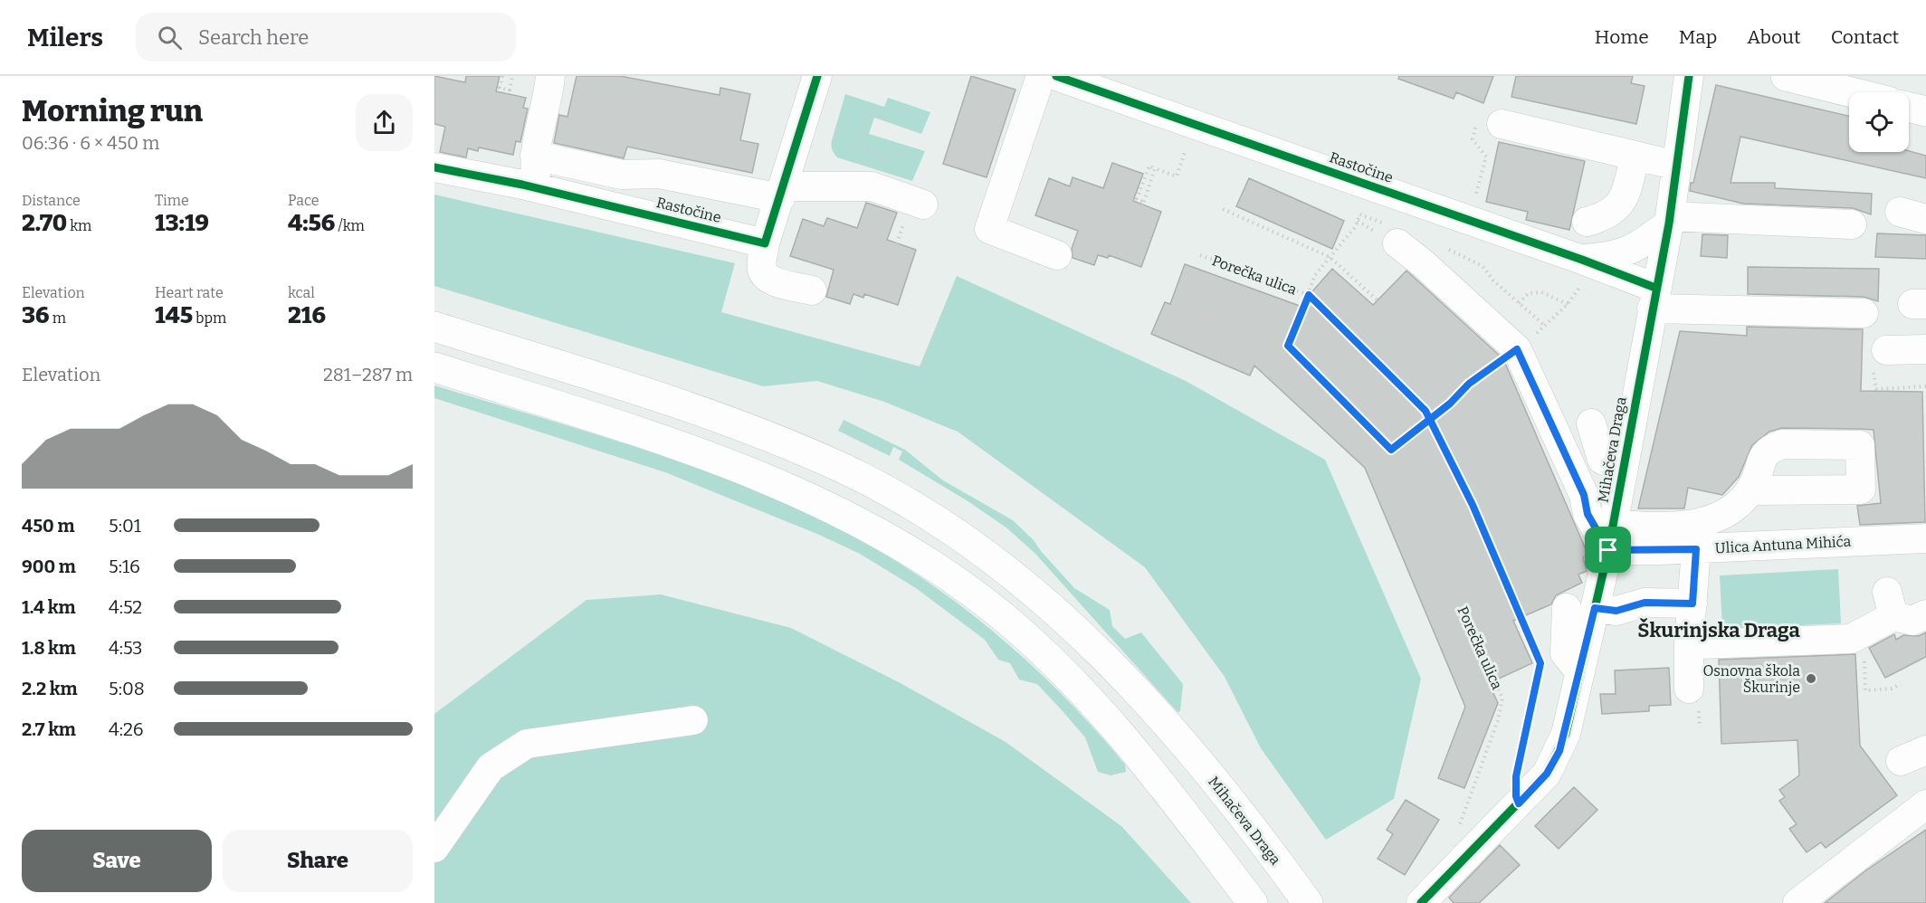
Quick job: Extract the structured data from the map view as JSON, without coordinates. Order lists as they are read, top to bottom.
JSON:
{
  "streets": {
    "main road": ["Mihačeva Draga"],
    "street": ["Rastočine", "Ulica Antuna Mihića"],
    "path": ["Porečka ulica"]
  },
  "crossings": [
    ["Rastočine", "Mihačeva Draga"],
    ["Porečka ulica", "Mihačeva Draga"],
    ["Mihačeva Draga", "Ulica Antuna Mihića"]
  ],
  "districts": ["Škurinjska Draga"],
  "places": ["Osnovna škola Škurinje"],
  "page": {
    "header": "Milers",
    "search": "Search here",
    "nav": [
      "Home",
      "Map",
      "About",
      "Contact"
    ],
    "heading": ["Morning run", "06:36 · 6 × 450 m"],
    "stats": [
      ["Distance", "2.70 km"],
      ["Time", "13:19"],
      ["Pace", "4:56 /km"],
      ["Elevation", "36 m"],
      ["Heart rate", "145 bpm"],
      ["kcal", "216"]
    ],
    "chart": ["Elevation", "281–287 m"],
    "list": [
      {
        "name": "450 m",
        "note": "5:01"
      },
      {
        "name": "900 m",
        "note": "5:16"
      },
      {
        "name": "1.4 km",
        "note": "4:52"
      },
      {
        "name": "1.8 km",
        "note": "4:53"
      },
      {
        "name": "2.2 km",
        "note": "5:08"
      },
      {
        "name": "2.7 km",
        "note": "4:26"
      }
    ],
    "buttons": ["Save", "Share"]
  }
}
